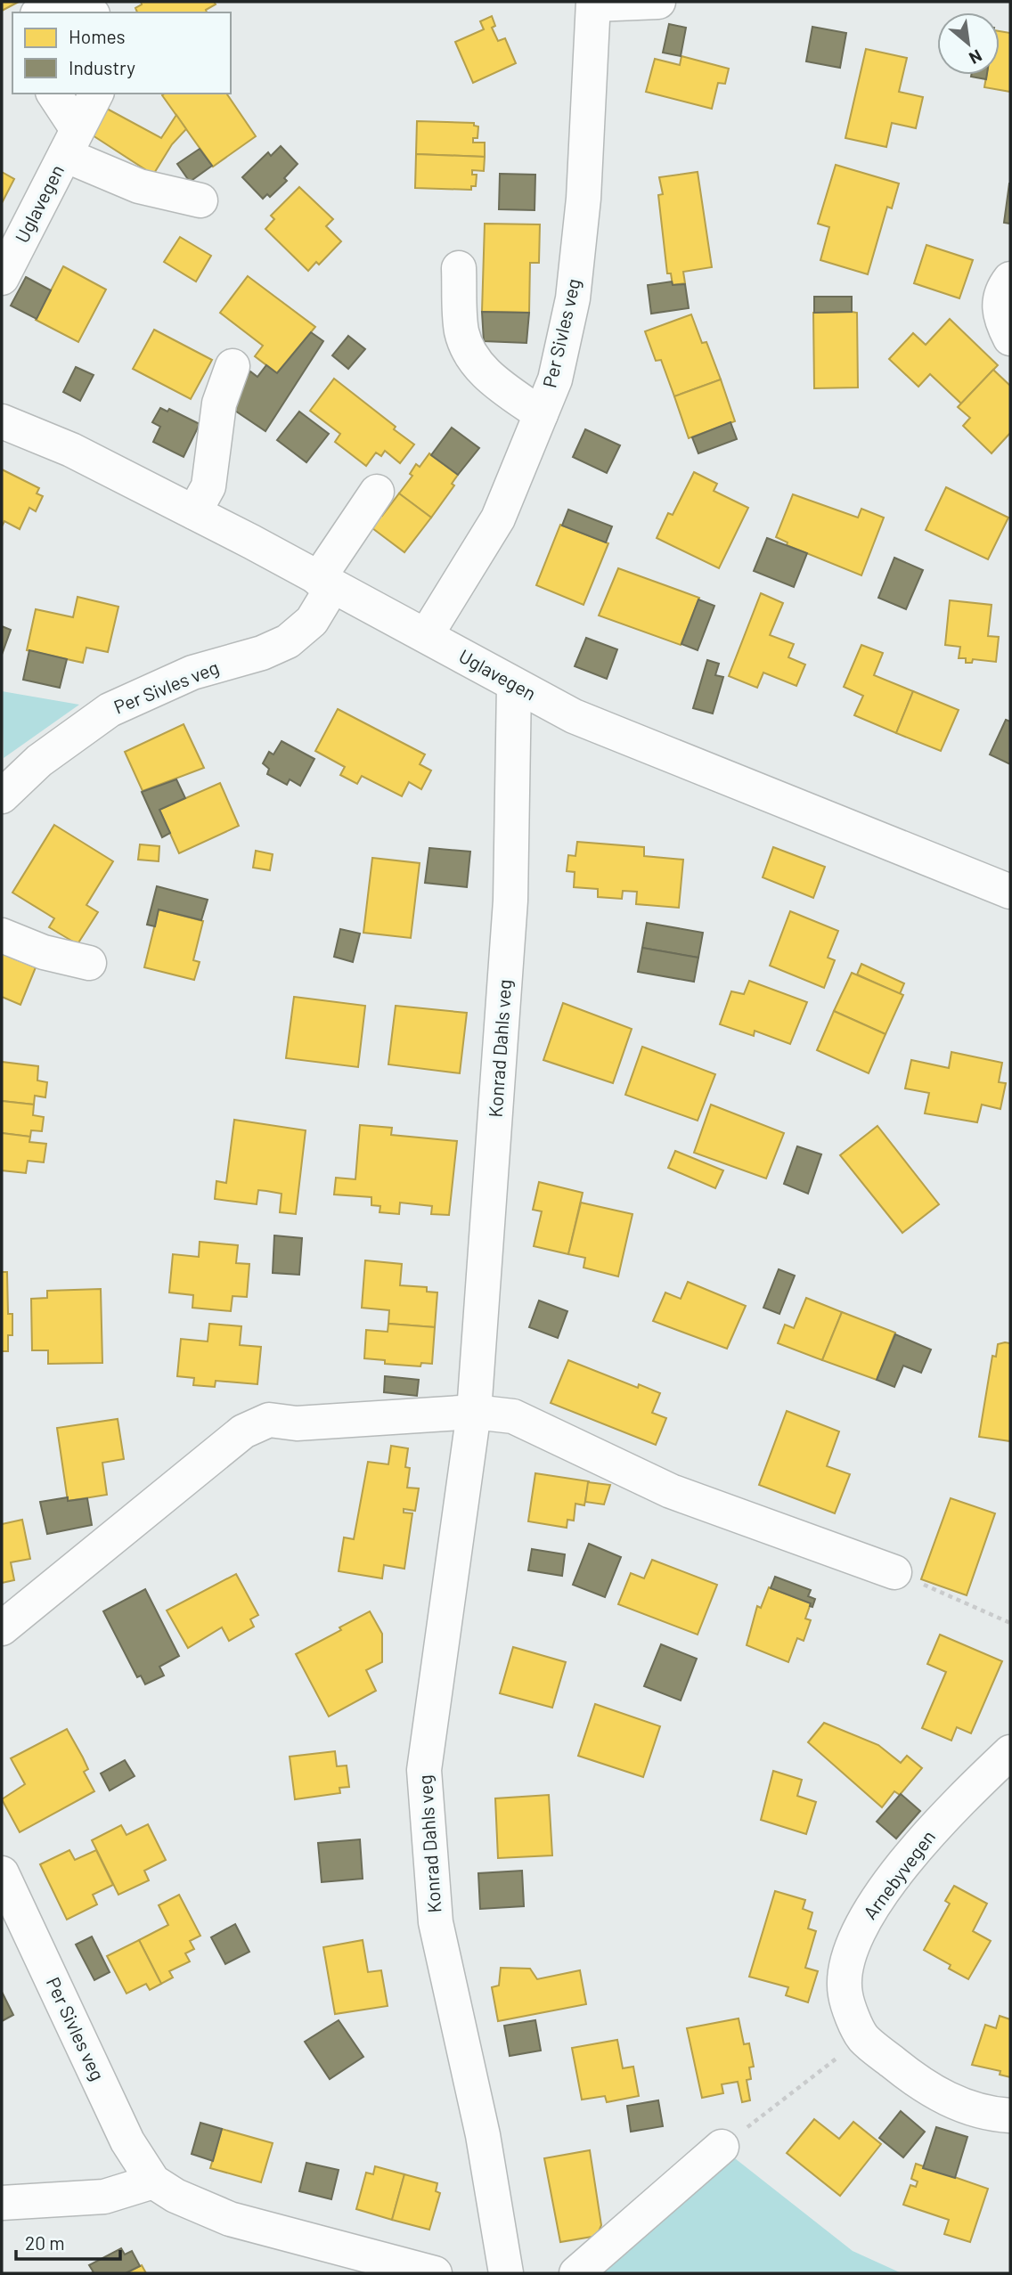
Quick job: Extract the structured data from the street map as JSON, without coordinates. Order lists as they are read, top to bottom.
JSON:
{
  "streets": {
    "street": [
      "Uglavegen",
      "Per Sivles veg",
      "Konrad Dahls veg",
      "Arnebyvegen"
    ]
  },
  "crossings": [
    ["Uglavegen", "Per Sivles veg"],
    ["Uglavegen", "Konrad Dahls veg"]
  ],
  "legend": ["Homes", "Industry"],
  "scale_bar": "20 m",
  "north": "bottom right"
}
